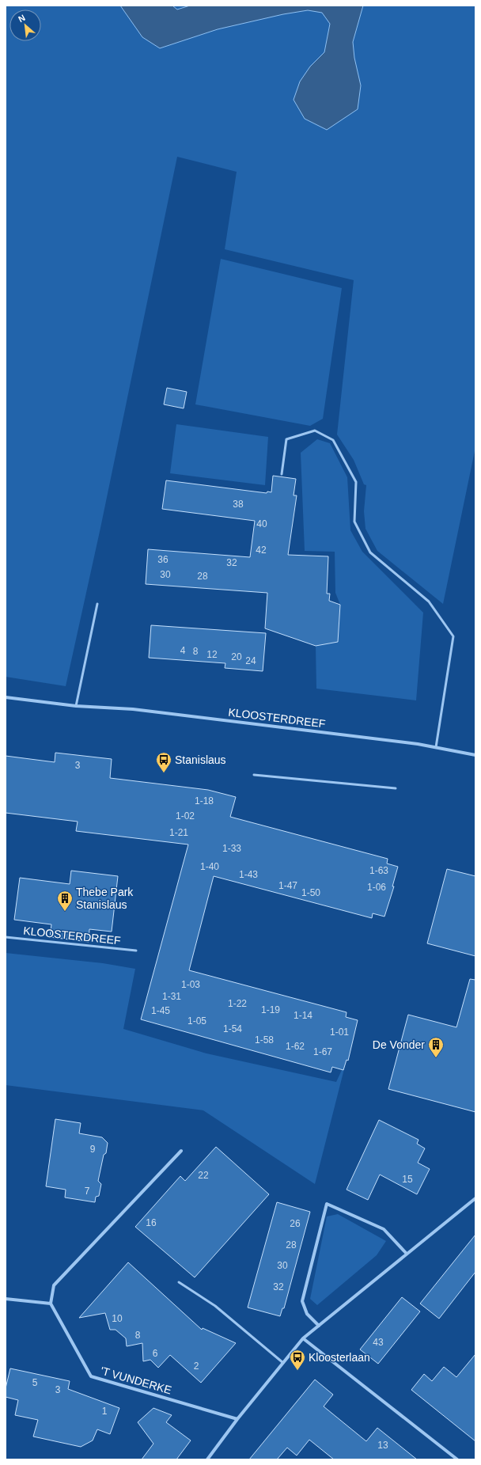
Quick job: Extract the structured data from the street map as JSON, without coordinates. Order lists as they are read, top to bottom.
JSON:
{
  "streets": {
    "street": ["KLOOSTERDREEF", "'T VUNDERKE"]
  },
  "places": {
    "bus stop": ["Stanislaus", "Kloosterlaan"],
    "building": ["Thebe Park Stanislaus", "De Vonder"]
  },
  "house_numbers": [
    "38",
    "40",
    "42",
    "36",
    "32",
    "30",
    "28",
    "4",
    "8",
    "12",
    "20",
    "24",
    "3",
    "1-18",
    "1-02",
    "1-21",
    "1-33",
    "1-40",
    "1-63",
    "1-43",
    "1-47",
    "1-06",
    "1-50",
    "1-03",
    "1-31",
    "1-22",
    "1-19",
    "1-45",
    "1-14",
    "1-05",
    "1-54",
    "1-01",
    "1-58",
    "1-62",
    "1-67",
    "9",
    "22",
    "15",
    "7",
    "16",
    "26",
    "28",
    "30",
    "32",
    "10",
    "8",
    "43",
    "6",
    "2",
    "5",
    "3",
    "1",
    "13"
  ],
  "north": "top left"
}
